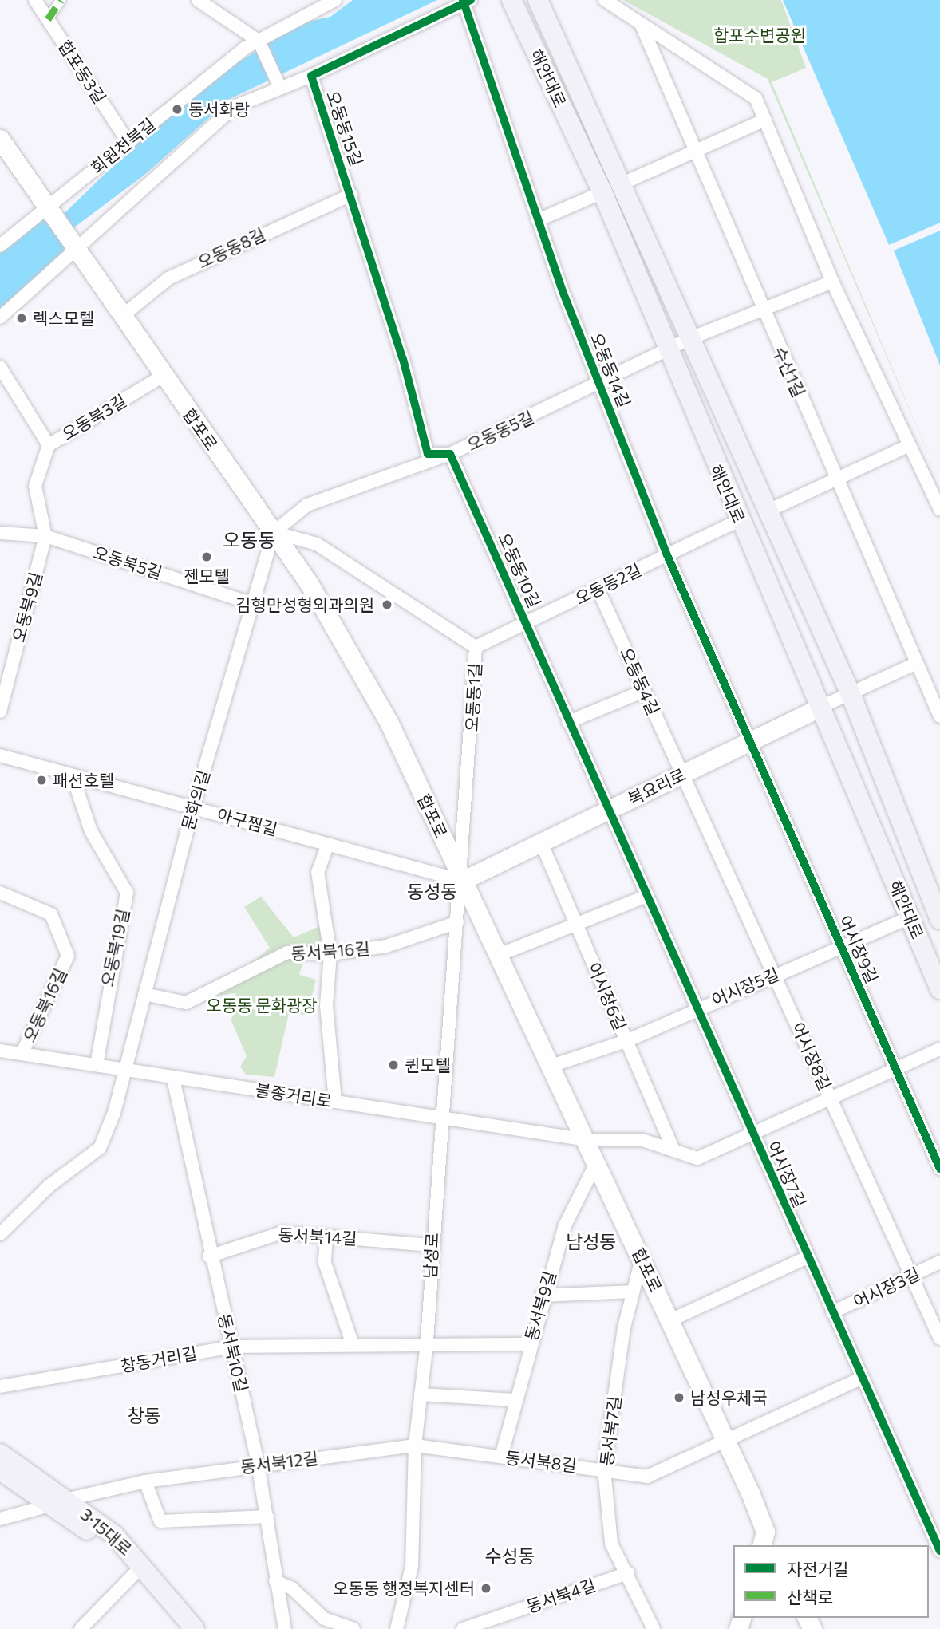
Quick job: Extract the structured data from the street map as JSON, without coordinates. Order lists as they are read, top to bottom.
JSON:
{
  "streets": {
    "main road": [
      "해안대로",
      "합포로",
      "복요리로",
      "3·15대로"
    ],
    "street": [
      "합포동3길",
      "오동동15길",
      "회원천북길",
      "오동동8길",
      "오동동14길",
      "수산1길",
      "오동북3길",
      "오동동5길",
      "오동북5길",
      "오동동10길",
      "오동동2길",
      "오동북9길",
      "오동동4길",
      "오동동1길",
      "문화의길",
      "아구찜길",
      "오동북19길",
      "어시장9길",
      "동서북16길",
      "어시장5길",
      "어시장6길",
      "오동북16길",
      "어시장8길",
      "불종거리로",
      "어시장7길",
      "동서북14길",
      "남성로",
      "어시장3길",
      "동서북9길",
      "동서북10길",
      "창동거리길",
      "동서북7길",
      "동서북8길",
      "동서북12길",
      "동서북4길"
    ]
  },
  "crossings": [
    ["합포동3길", "회원천북길"],
    ["해안대로", "오동동5길"],
    ["해안대로", "오동동2길"],
    ["해안대로", "복요리로"],
    ["해안대로", "어시장5길"],
    ["오동동15길", "오동동8길"],
    ["오동동15길", "오동동14길"],
    ["오동동15길", "합포로"],
    ["오동동15길", "오동동5길"],
    ["오동동15길", "오동동10길"],
    ["회원천북길", "합포로"],
    ["오동동8길", "합포로"],
    ["오동동14길", "오동동5길"],
    ["오동동14길", "오동동2길"],
    ["오동동14길", "복요리로"],
    ["오동동14길", "어시장9길"],
    ["수산1길", "오동동5길"],
    ["오동북3길", "합포로"],
    ["오동북3길", "오동북5길"],
    ["오동북3길", "오동북9길"],
    ["합포로", "오동동5길"],
    ["합포로", "오동동1길"],
    ["합포로", "복요리로"],
    ["합포로", "문화의길"],
    ["합포로", "아구찜길"],
    ["합포로", "어시장5길"],
    ["합포로", "불종거리로"],
    ["합포로", "남성로"],
    ["합포로", "동서북9길"],
    ["합포로", "동서북7길"],
    ["합포로", "동서북8길"],
    ["오동동5길", "오동동10길"],
    ["오동동5길", "오동동1길"],
    ["오동동5길", "문화의길"],
    ["오동북5길", "오동북9길"],
    ["오동북5길", "문화의길"],
    ["오동동10길", "오동동2길"],
    ["오동동10길", "복요리로"],
    ["오동동10길", "어시장7길"],
    ["오동동2길", "오동동4길"],
    ["오동동2길", "오동동1길"],
    ["오동동4길", "복요리로"],
    ["오동동4길", "어시장8길"],
    ["오동동1길", "복요리로"],
    ["오동동1길", "문화의길"],
    ["오동동1길", "아구찜길"],
    ["오동동1길", "남성로"],
    ["복요리로", "아구찜길"],
    ["복요리로", "어시장9길"],
    ["복요리로", "어시장6길"],
    ["복요리로", "어시장8길"],
    ["복요리로", "어시장7길"],
    ["복요리로", "남성로"],
    ["문화의길", "아구찜길"],
    ["문화의길", "동서북16길"],
    ["문화의길", "불종거리로"],
    ["아구찜길", "오동북19길"],
    ["아구찜길", "남성로"],
    ["오동북19길", "불종거리로"],
    ["어시장9길", "어시장5길"],
    ["어시장9길", "불종거리로"],
    ["동서북16길", "남성로"],
    ["어시장5길", "어시장6길"],
    ["어시장5길", "어시장8길"],
    ["어시장5길", "어시장7길"],
    ["어시장6길", "불종거리로"],
    ["오동북16길", "불종거리로"],
    ["어시장8길", "불종거리로"],
    ["어시장8길", "어시장3길"],
    ["불종거리로", "어시장7길"],
    ["불종거리로", "남성로"],
    ["불종거리로", "동서북10길"],
    ["어시장7길", "어시장3길"],
    ["어시장7길", "동서북8길"],
    ["동서북14길", "남성로"],
    ["동서북14길", "동서북10길"],
    ["남성로", "창동거리길"],
    ["남성로", "동서북8길"],
    ["남성로", "동서북12길"],
    ["동서북9길", "창동거리길"],
    ["동서북9길", "동서북8길"],
    ["동서북10길", "창동거리길"],
    ["동서북10길", "동서북12길"],
    ["동서북7길", "동서북8길"],
    ["동서북7길", "동서북4길"],
    ["동서북8길", "동서북12길"],
    ["동서북12길", "3·15대로"]
  ],
  "districts": [
    "오동동",
    "동성동",
    "남성동",
    "창동",
    "수성동"
  ],
  "parks": ["합포수변공원", "오동동 문화광장"],
  "places": [
    "동서화랑",
    "렉스모텔",
    "젠모텔",
    "김형만성형외과의원",
    "패션호텔",
    "퀸모텔",
    "남성우체국",
    "오동동 행정복지센터"
  ],
  "legend": ["자전거길", "산책로"]
}
